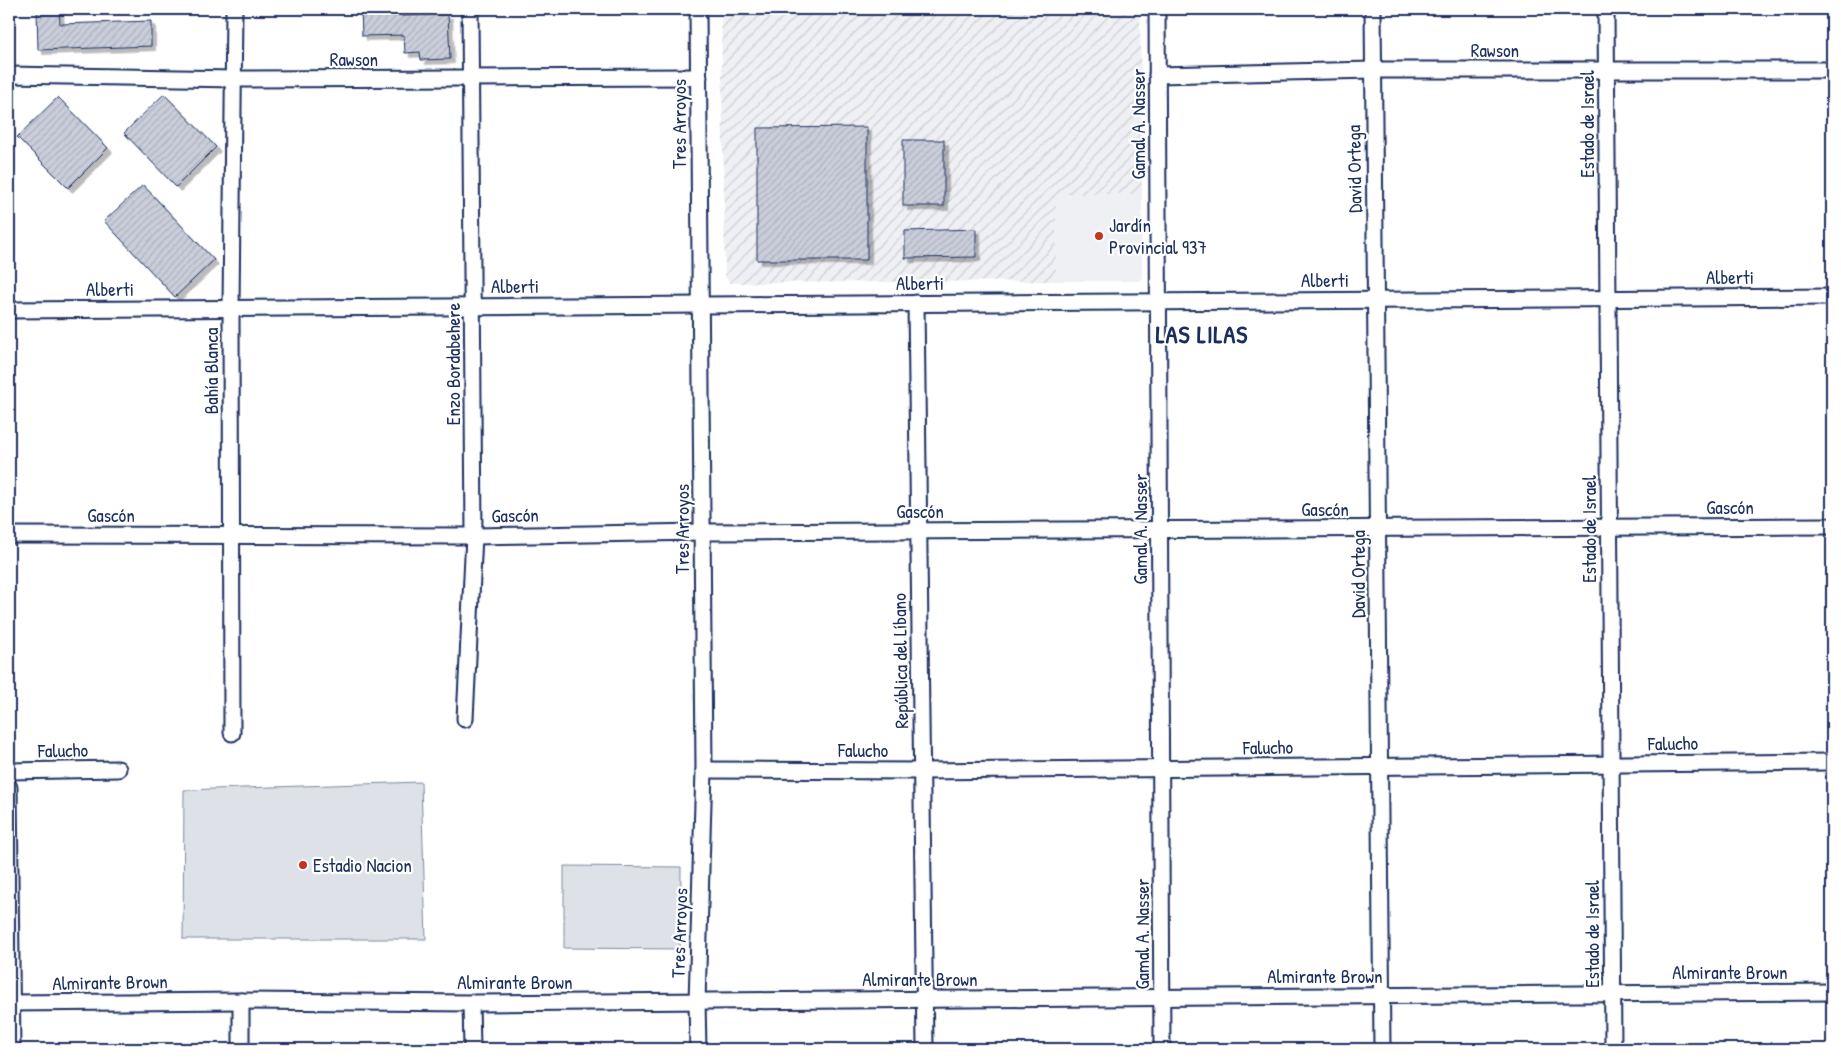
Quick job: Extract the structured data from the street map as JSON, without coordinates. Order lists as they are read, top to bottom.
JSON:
{
  "streets": {
    "street": [
      "Rawson",
      "Tres Arroyos",
      "Gamal A. Nasser",
      "Estado de Israel",
      "David Ortega",
      "Alberti",
      "Enzo Bordabehere",
      "Bahía Blanca",
      "Gascón",
      "República del Líbano",
      "Falucho",
      "Almirante Brown"
    ]
  },
  "crossings": [
    ["Rawson", "Tres Arroyos"],
    ["Rawson", "Gamal A. Nasser"],
    ["Rawson", "Estado de Israel"],
    ["Rawson", "David Ortega"],
    ["Rawson", "Enzo Bordabehere"],
    ["Rawson", "Bahía Blanca"],
    ["Tres Arroyos", "Alberti"],
    ["Tres Arroyos", "Gascón"],
    ["Tres Arroyos", "Falucho"],
    ["Tres Arroyos", "Almirante Brown"],
    ["Gamal A. Nasser", "Alberti"],
    ["Gamal A. Nasser", "Gascón"],
    ["Gamal A. Nasser", "Falucho"],
    ["Gamal A. Nasser", "Almirante Brown"],
    ["Estado de Israel", "Alberti"],
    ["Estado de Israel", "Gascón"],
    ["Estado de Israel", "Falucho"],
    ["Estado de Israel", "Almirante Brown"],
    ["David Ortega", "Alberti"],
    ["David Ortega", "Gascón"],
    ["David Ortega", "Falucho"],
    ["David Ortega", "Almirante Brown"],
    ["Alberti", "Enzo Bordabehere"],
    ["Alberti", "Bahía Blanca"],
    ["Alberti", "República del Líbano"],
    ["Enzo Bordabehere", "Gascón"],
    ["Bahía Blanca", "Gascón"],
    ["Gascón", "República del Líbano"],
    ["República del Líbano", "Falucho"],
    ["República del Líbano", "Almirante Brown"]
  ],
  "districts": ["LAS LILAS"],
  "places": ["Jardín Provincial 937", "Estadio Nacion"]
}
